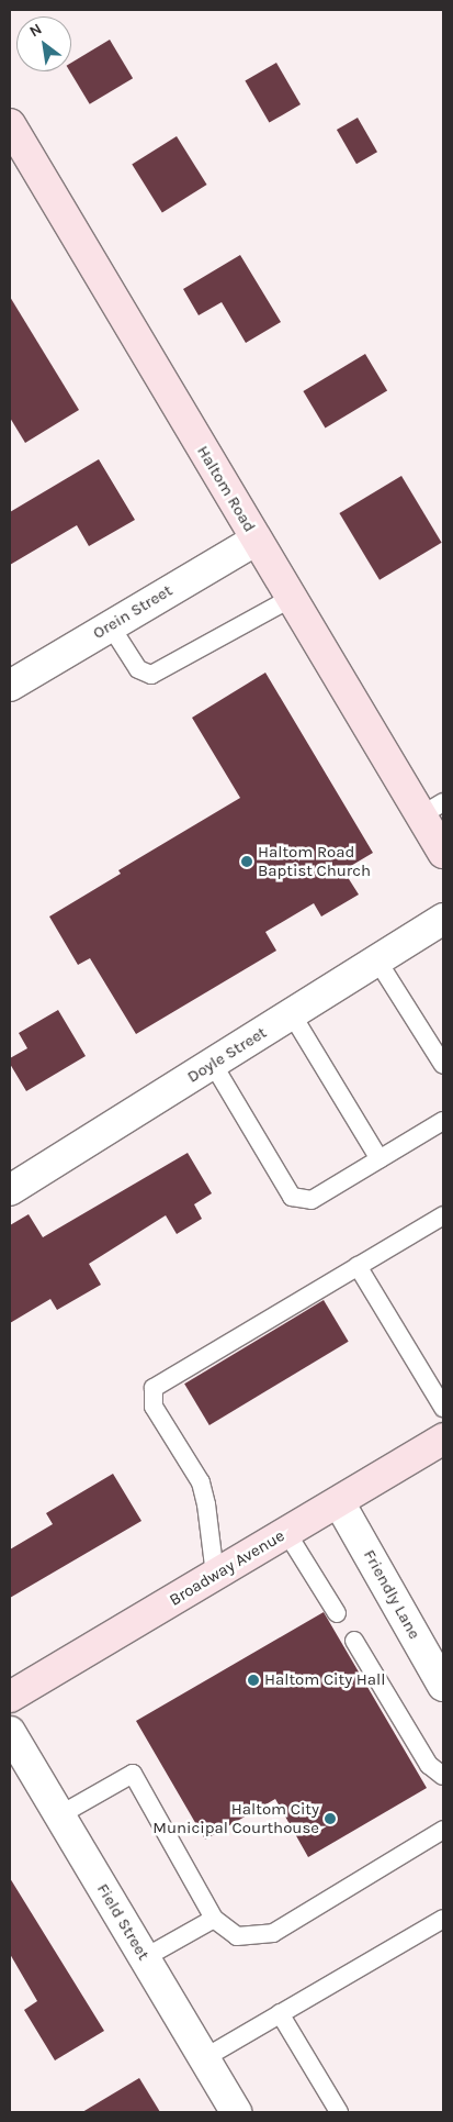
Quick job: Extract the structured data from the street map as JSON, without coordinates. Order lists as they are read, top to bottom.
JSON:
{
  "streets": {
    "main road": ["Haltom Road", "Broadway Avenue"],
    "street": [
      "Orein Street",
      "Doyle Street",
      "Friendly Lane",
      "Field Street"
    ]
  },
  "crossings": [
    ["Haltom Road", "Orein Street"],
    ["Broadway Avenue", "Friendly Lane"]
  ],
  "places": ["Haltom Road Baptist Church", "Haltom City Hall", "Haltom City Municipal Courthouse"],
  "north": "top left"
}
